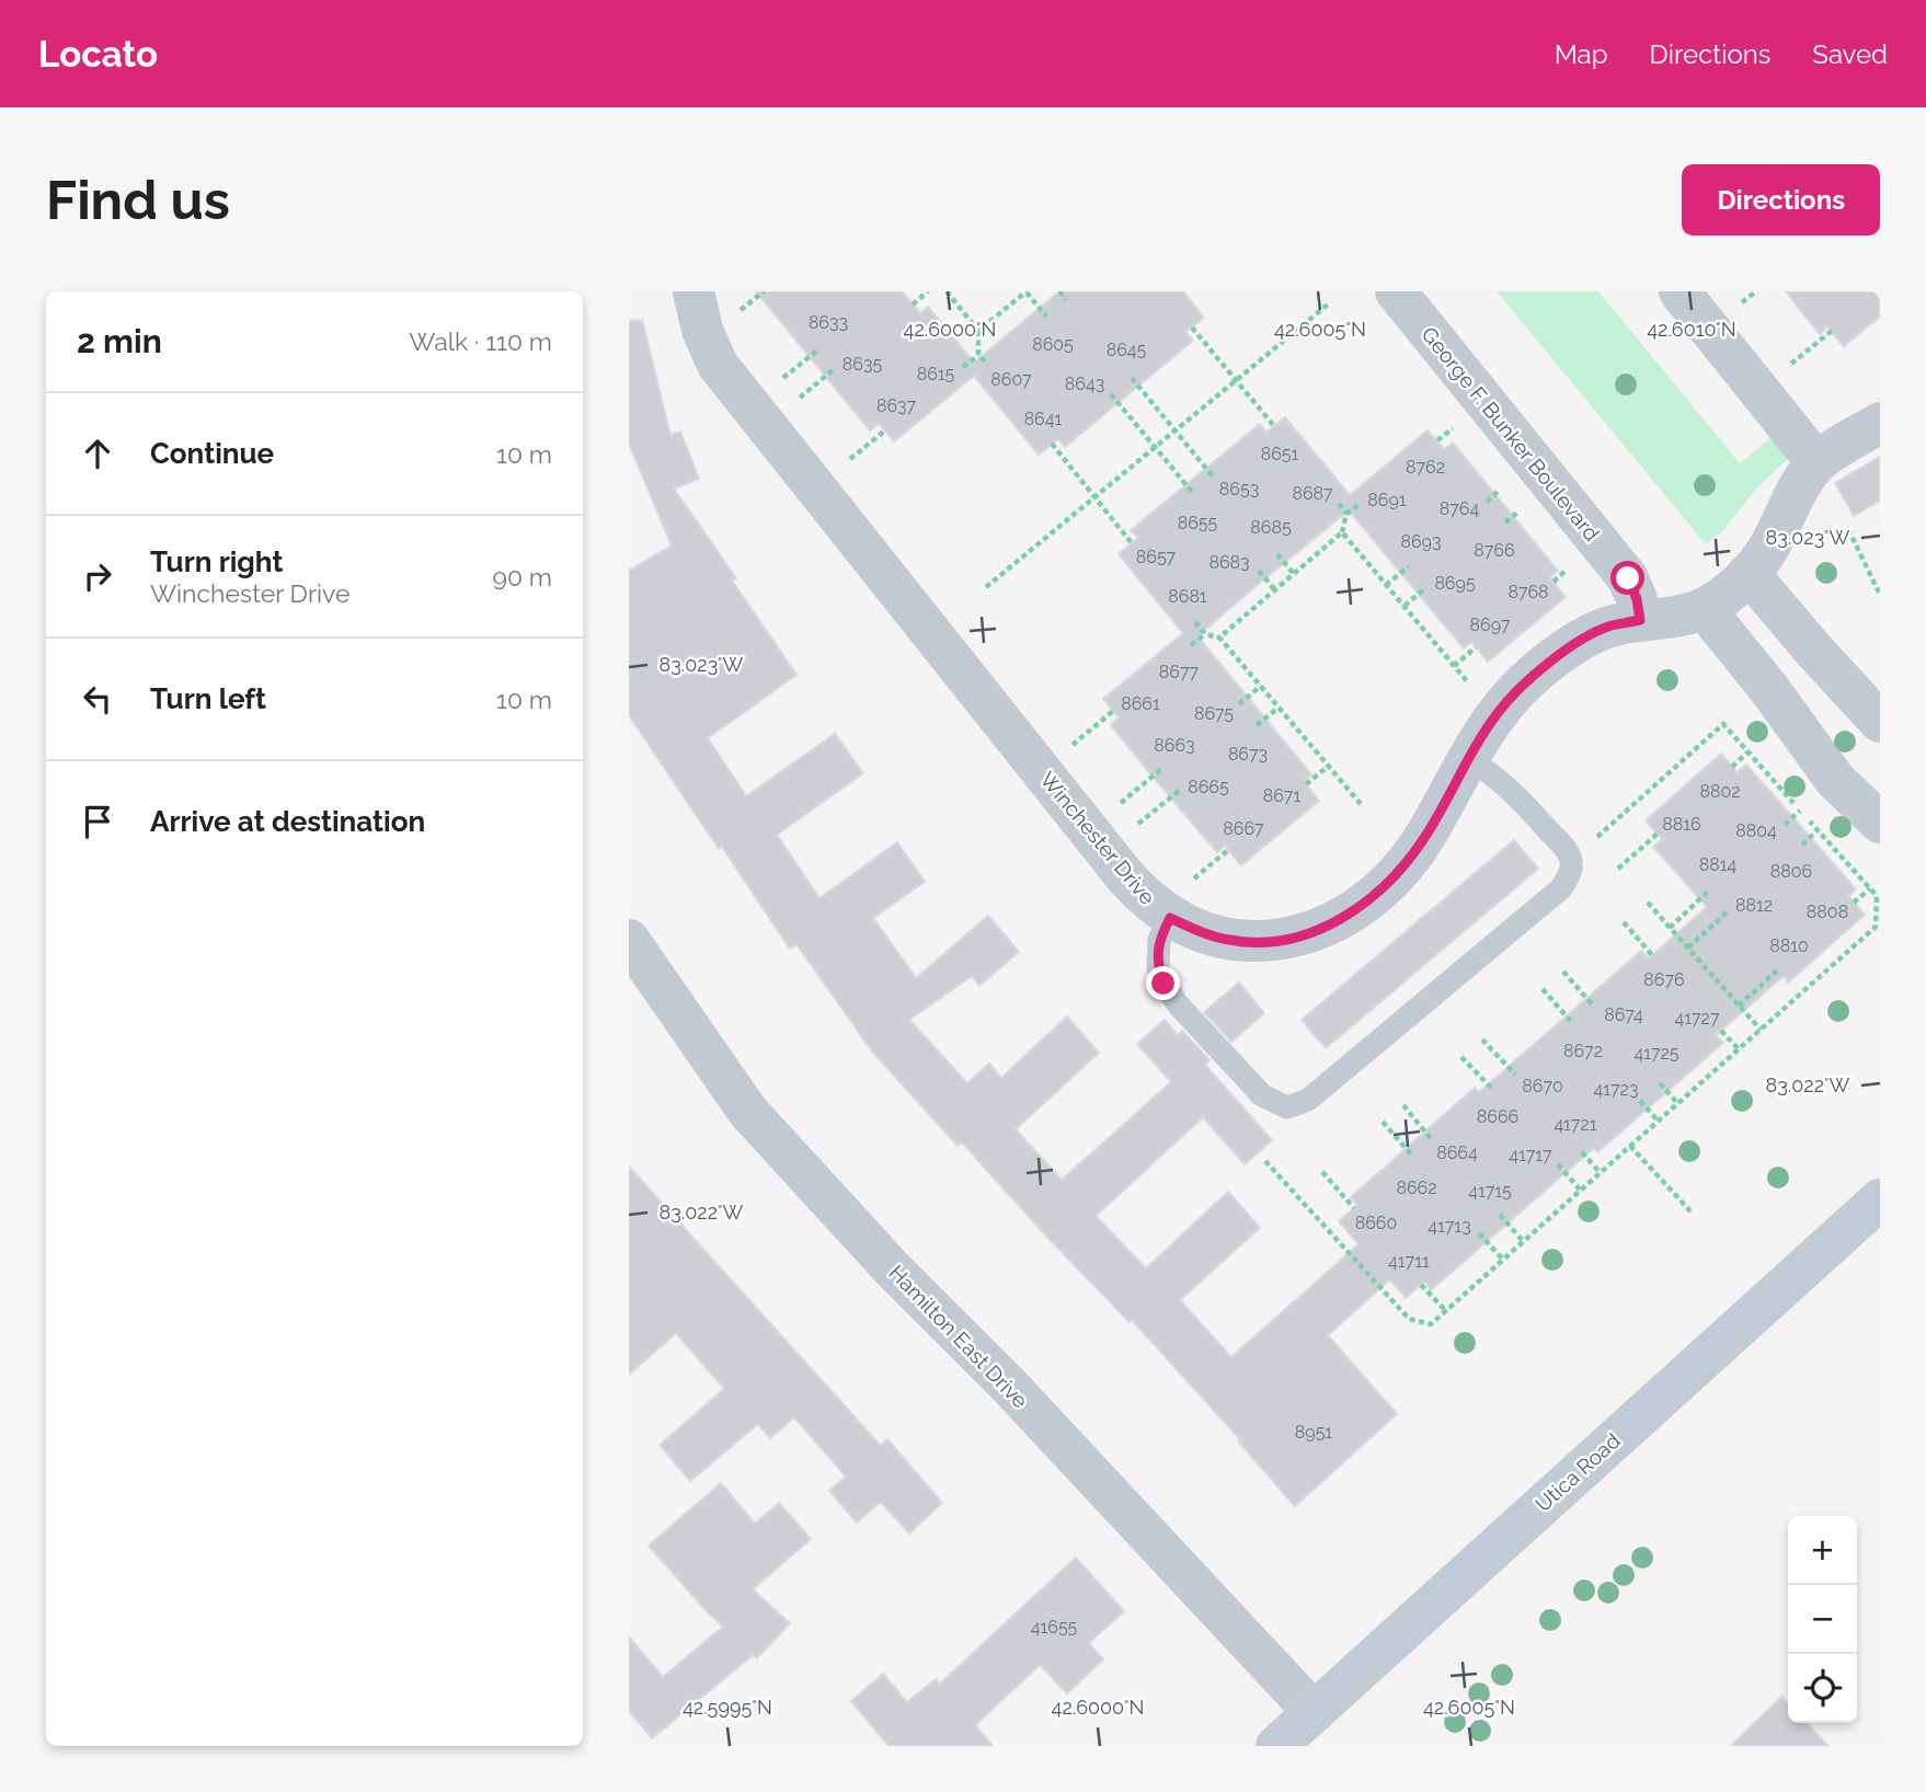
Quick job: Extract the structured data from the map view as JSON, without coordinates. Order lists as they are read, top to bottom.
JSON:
{
  "streets": {
    "street": [
      "George F. Bunker Boulevard",
      "Winchester Drive",
      "Hamilton East Drive",
      "Utica Road"
    ]
  },
  "crossings": [
    ["George F. Bunker Boulevard", "Winchester Drive"],
    ["Hamilton East Drive", "Utica Road"]
  ],
  "house_numbers": [
    "8633",
    "8605",
    "8645",
    "8635",
    "8615",
    "8607",
    "8643",
    "8637",
    "8641",
    "8651",
    "8762",
    "8653",
    "8687",
    "8691",
    "8764",
    "8655",
    "8685",
    "8693",
    "8766",
    "8657",
    "8683",
    "8695",
    "8768",
    "8681",
    "8697",
    "8677",
    "8661",
    "8675",
    "8663",
    "8673",
    "8665",
    "8802",
    "8671",
    "8816",
    "8667",
    "8804",
    "8814",
    "8806",
    "8812",
    "8808",
    "8810",
    "8676",
    "8674",
    "41727",
    "8672",
    "41725",
    "8670",
    "41723",
    "8666",
    "41721",
    "8664",
    "41717",
    "8662",
    "41715",
    "8660",
    "41713",
    "41711",
    "8951",
    "41655"
  ],
  "page": {
    "header": "Locato",
    "nav": ["Map", "Directions", "Saved"],
    "buttons": "Directions",
    "title": "Find us",
    "heading": ["2 min", "Walk · 110 m"],
    "list": [
      ["Continue", "10 m"],
      ["Turn right", "Winchester Drive", "90 m"],
      ["Turn left", "10 m"],
      "Arrive at destination"
    ],
    "map_buttons": ["+", "−"]
  },
  "coordinates": [
    "42.6000°N",
    "42.6005°N",
    "42.6010°N",
    "83.023°W",
    "83.022°W",
    "42.5995°N"
  ]
}
